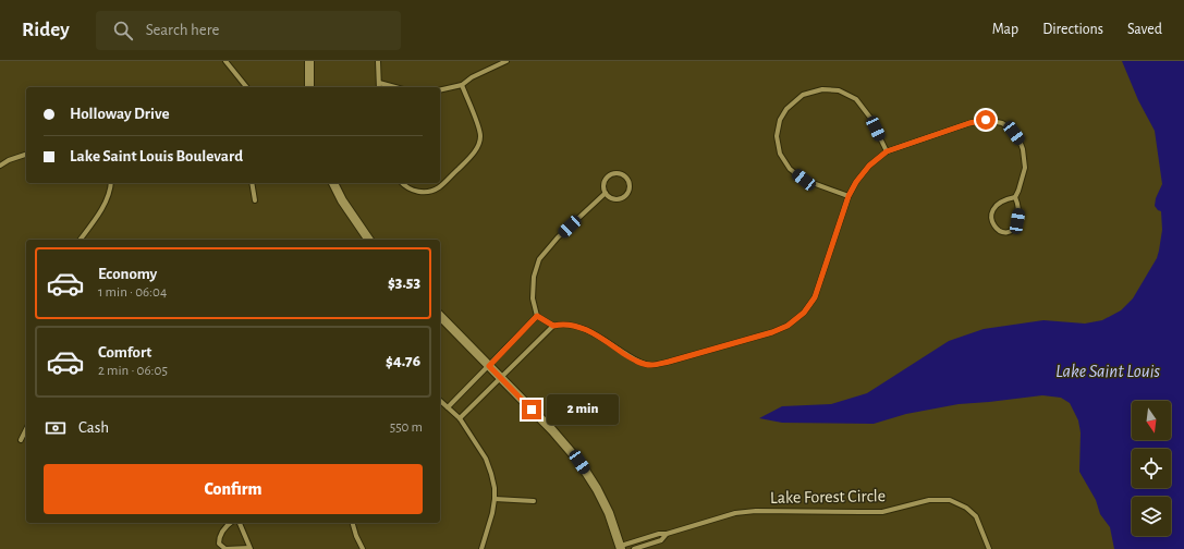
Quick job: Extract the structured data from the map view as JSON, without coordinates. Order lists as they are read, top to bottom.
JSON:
{
  "streets": {
    "street": ["Lake Forest Circle"]
  },
  "water": ["Lake Saint Louis"],
  "north": "bottom",
  "page": {
    "header": "Ridey",
    "search": "Search here",
    "nav": ["Map", "Directions", "Saved"],
    "banner": ["Holloway Drive", "Lake Saint Louis Boulevard"],
    "list": [
      {
        "name": "Economy",
        "note": "1 min · 06:04",
        "value": "$3.53"
      },
      {
        "name": "Comfort",
        "note": "2 min · 06:05",
        "value": "$4.76"
      }
    ],
    "bubble": "2 min",
    "pay": ["Cash", "550 m"],
    "buttons": "Confirm"
  }
}
